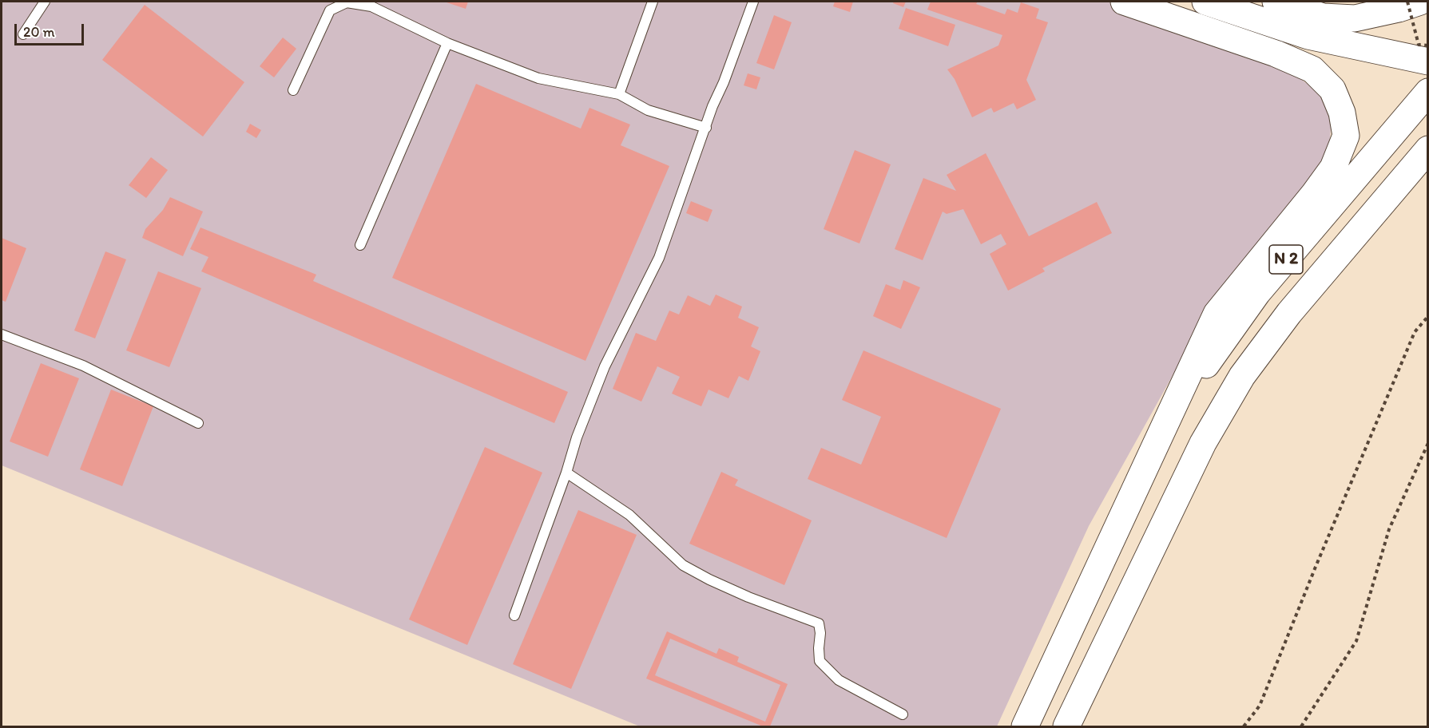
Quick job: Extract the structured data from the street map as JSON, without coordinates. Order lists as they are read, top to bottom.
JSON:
{
  "streets": {
    "main road": ["N 2"]
  },
  "scale_bar": "20 m"
}
